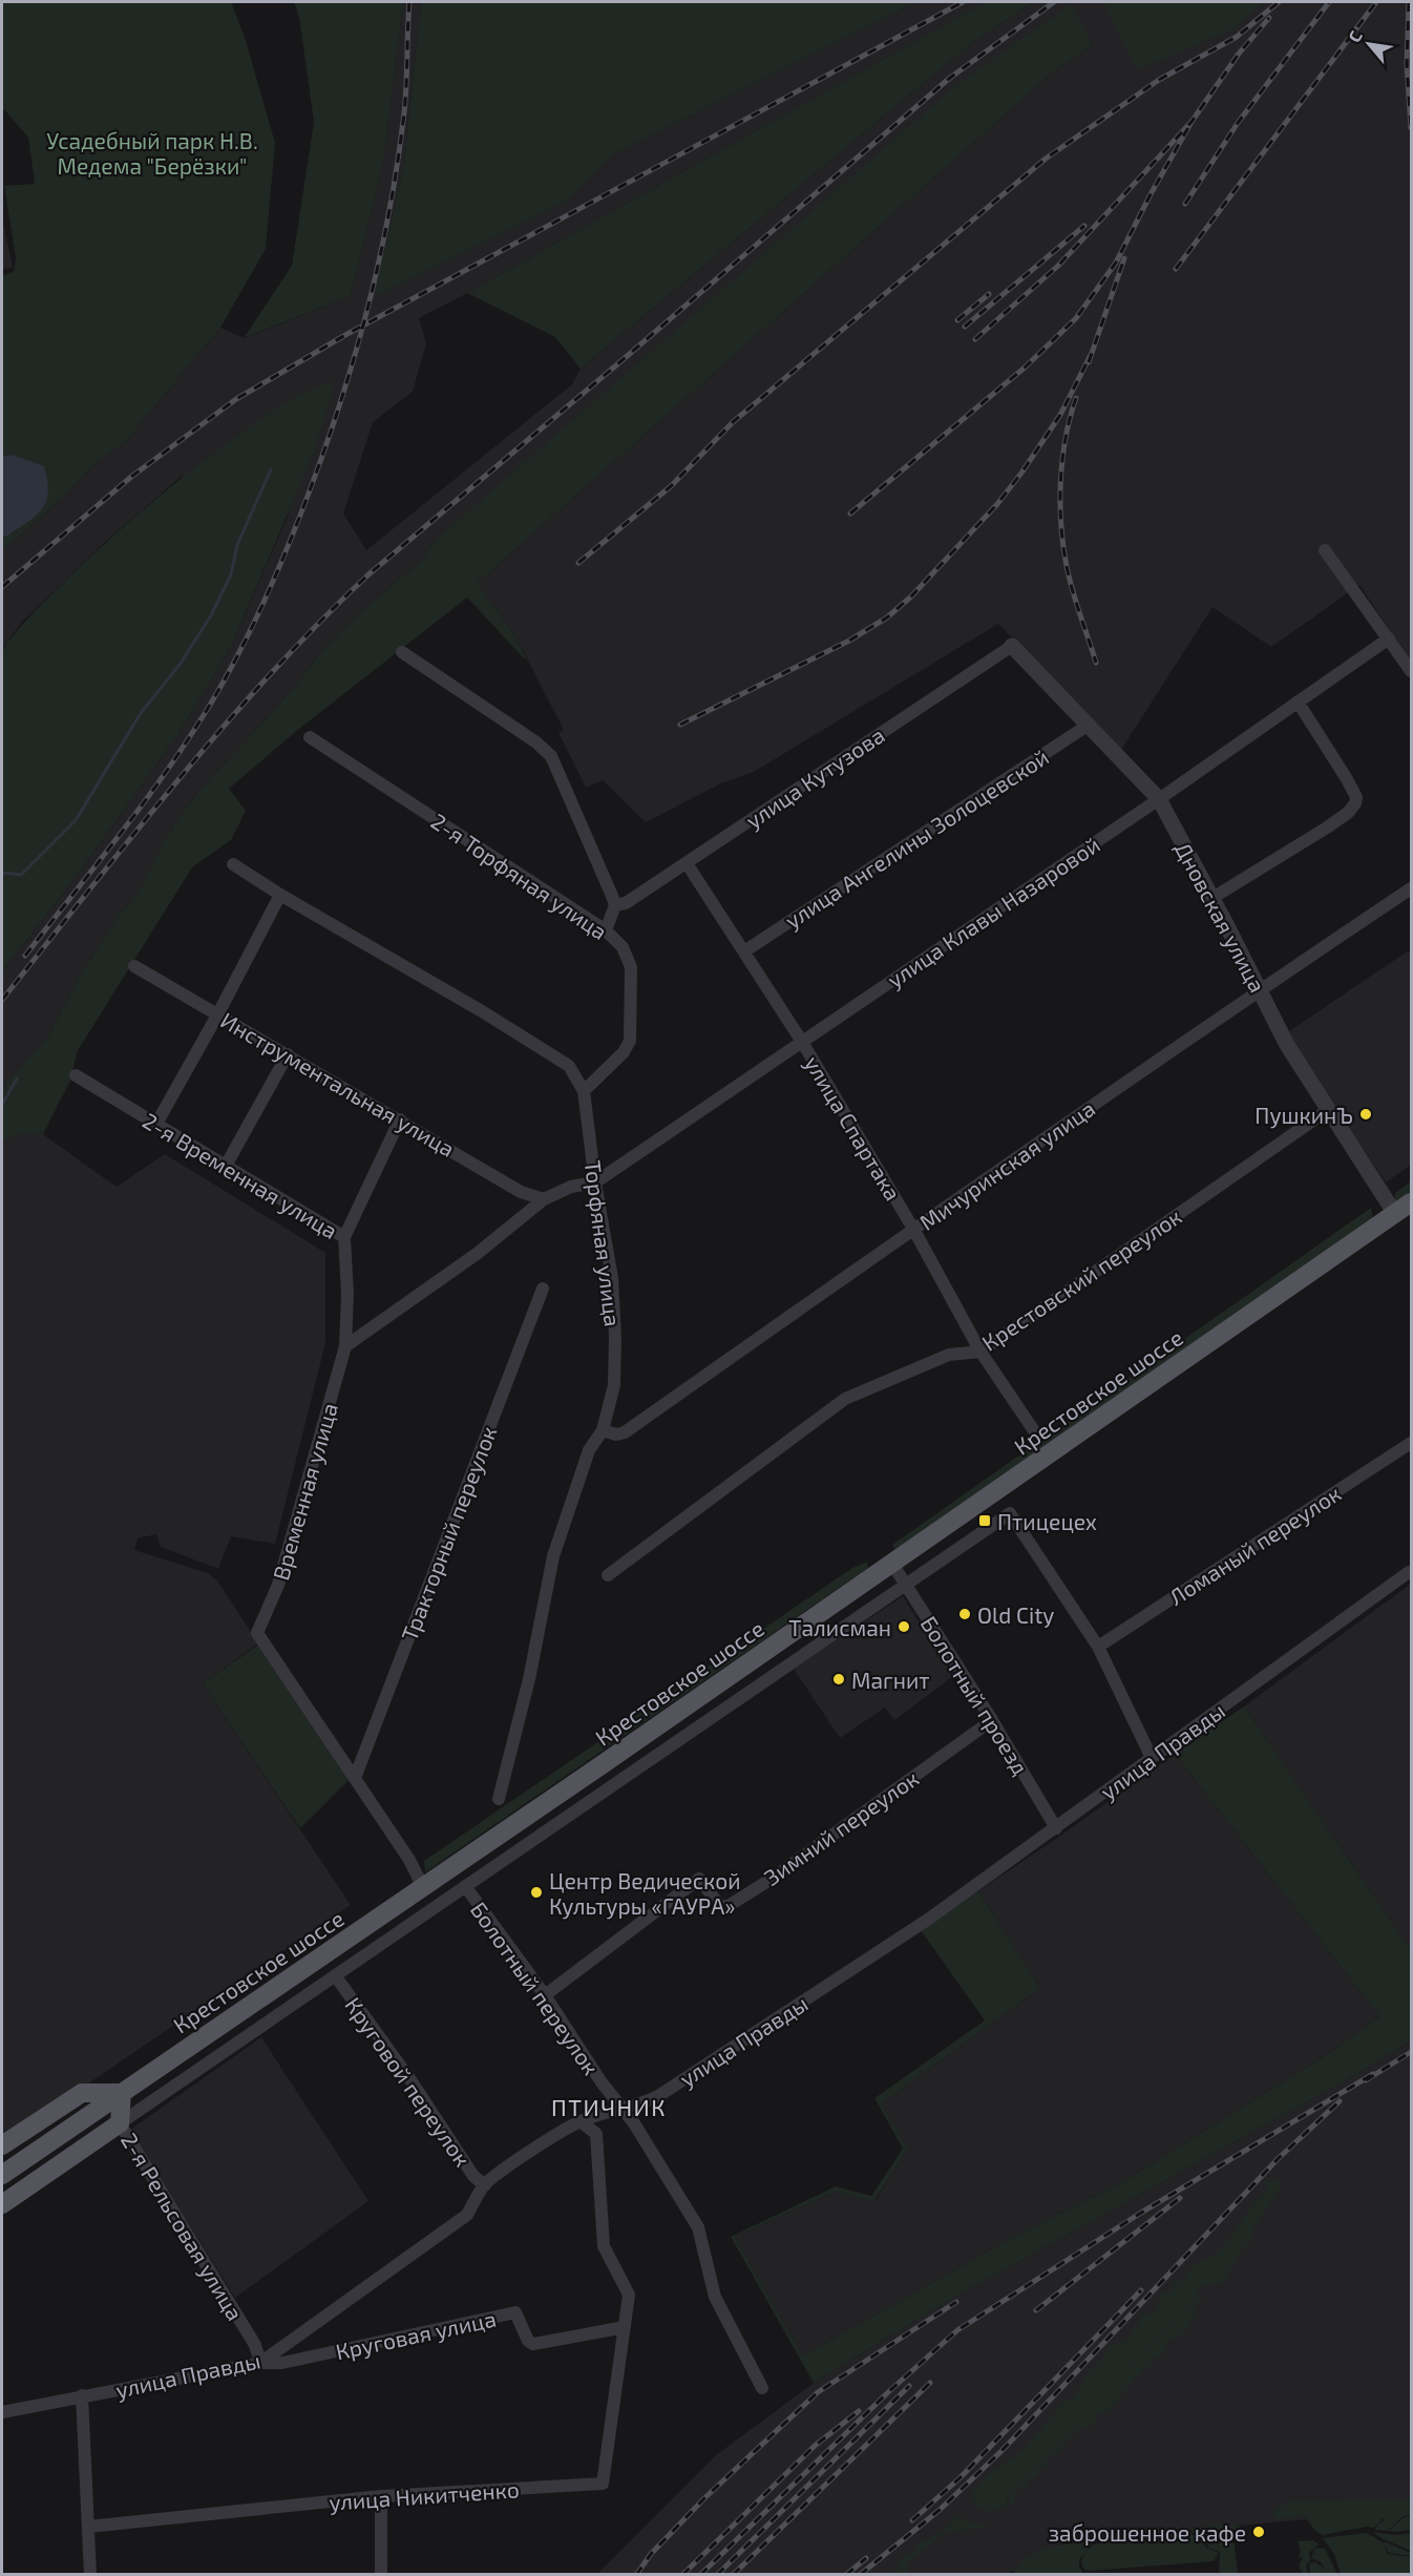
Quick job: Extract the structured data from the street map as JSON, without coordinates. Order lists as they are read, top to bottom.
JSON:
{
  "streets": {
    "main road": ["Крестовское шоссе"],
    "street": [
      "улица Кутузова",
      "улица Ангелины Золоцевской",
      "2-я Торфяная улица",
      "улица Клавы Назаровой",
      "Дновская улица",
      "Инструментальная улица",
      "улица Спартака",
      "Мичуринская улица",
      "2-я Временная улица",
      "Торфяная улица",
      "Крестовский переулок",
      "Временная улица",
      "Тракторный переулок",
      "Ломаный переулок",
      "Болотный проезд",
      "улица Правды",
      "Зимний переулок",
      "Болотный переулок",
      "Круговой переулок",
      "2-я Рельсовая улица",
      "Круговая улица",
      "улица Никитченко"
    ]
  },
  "crossings": [
    ["улица Кутузова", "Дновская улица"],
    ["улица Кутузова", "улица Спартака"],
    ["улица Ангелины Золоцевской", "Дновская улица"],
    ["улица Ангелины Золоцевской", "улица Спартака"],
    ["2-я Торфяная улица", "Торфяная улица"],
    ["улица Клавы Назаровой", "Дновская улица"],
    ["улица Клавы Назаровой", "улица Спартака"],
    ["улица Клавы Назаровой", "Торфяная улица"],
    ["Дновская улица", "Мичуринская улица"],
    ["Дновская улица", "Крестовский переулок"],
    ["Дновская улица", "Крестовское шоссе"],
    ["улица Спартака", "Мичуринская улица"],
    ["улица Спартака", "Крестовский переулок"],
    ["Мичуринская улица", "Торфяная улица"],
    ["2-я Временная улица", "Временная улица"],
    ["Крестовское шоссе", "Временная улица"],
    ["Крестовское шоссе", "Болотный проезд"],
    ["Временная улица", "Тракторный переулок"],
    ["Болотный проезд", "улица Правды"],
    ["Болотный проезд", "Зимний переулок"],
    ["улица Правды", "Болотный переулок"],
    ["улица Правды", "Круговой переулок"],
    ["улица Правды", "2-я Рельсовая улица"],
    ["улица Правды", "Круговая улица"],
    ["Зимний переулок", "Болотный переулок"],
    ["2-я Рельсовая улица", "Круговая улица"],
    ["Круговая улица", "улица Никитченко"]
  ],
  "districts": ["ПТИЧНИК"],
  "parks": ["Усадебный парк Н.В. Медема \"Берёзки\""],
  "places": {
    "other": [
      "ПушкинЪ",
      "Old City",
      "Талисман",
      "Магнит",
      "Центр Ведической Культуры «ГАУРА»",
      "заброшенное кафе"
    ],
    "transit": ["Птицецех"]
  },
  "north": "top left"
}
